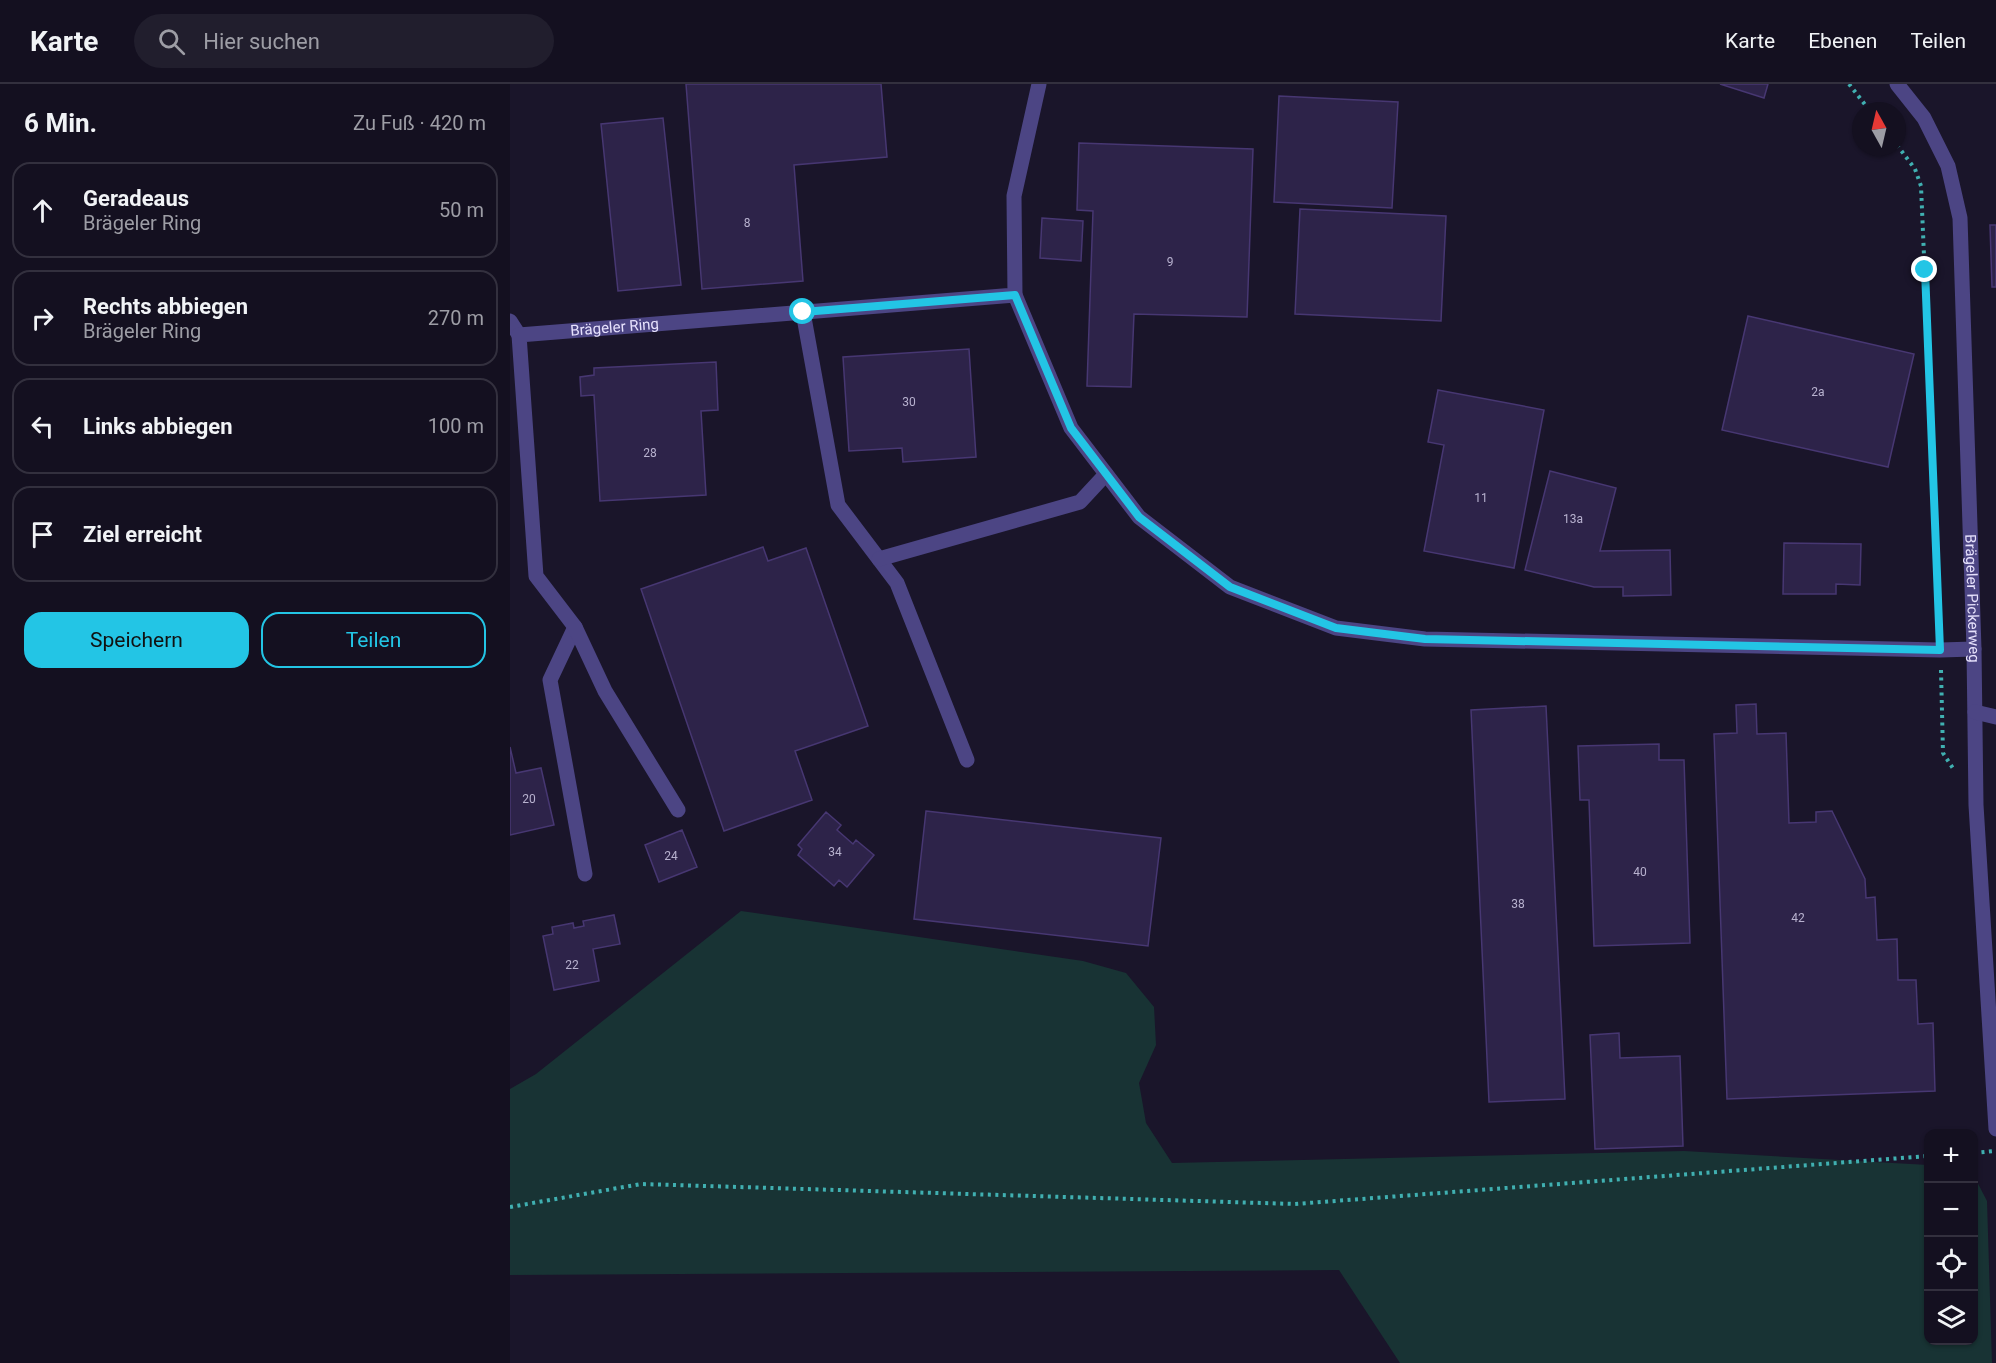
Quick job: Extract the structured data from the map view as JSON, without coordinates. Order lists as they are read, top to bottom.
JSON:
{
  "streets": {
    "street": ["Brägeler Ring", "Brägeler Pickerweg"]
  },
  "house_numbers": [
    "8",
    "9",
    "2a",
    "30",
    "28",
    "11",
    "13a",
    "20",
    "34",
    "24",
    "40",
    "38",
    "42",
    "22"
  ],
  "north": "top",
  "page": {
    "header": "Karte",
    "search": "Hier suchen",
    "nav": ["Karte", "Ebenen", "Teilen"],
    "heading": ["6 Min.", "Zu Fuß · 420 m"],
    "list": [
      ["Geradeaus", "Brägeler Ring", "50 m"],
      ["Rechts abbiegen", "Brägeler Ring", "270 m"],
      ["Links abbiegen", "100 m"],
      "Ziel erreicht"
    ],
    "buttons": ["Speichern", "Teilen"],
    "map_buttons": ["+", "−"]
  }
}
